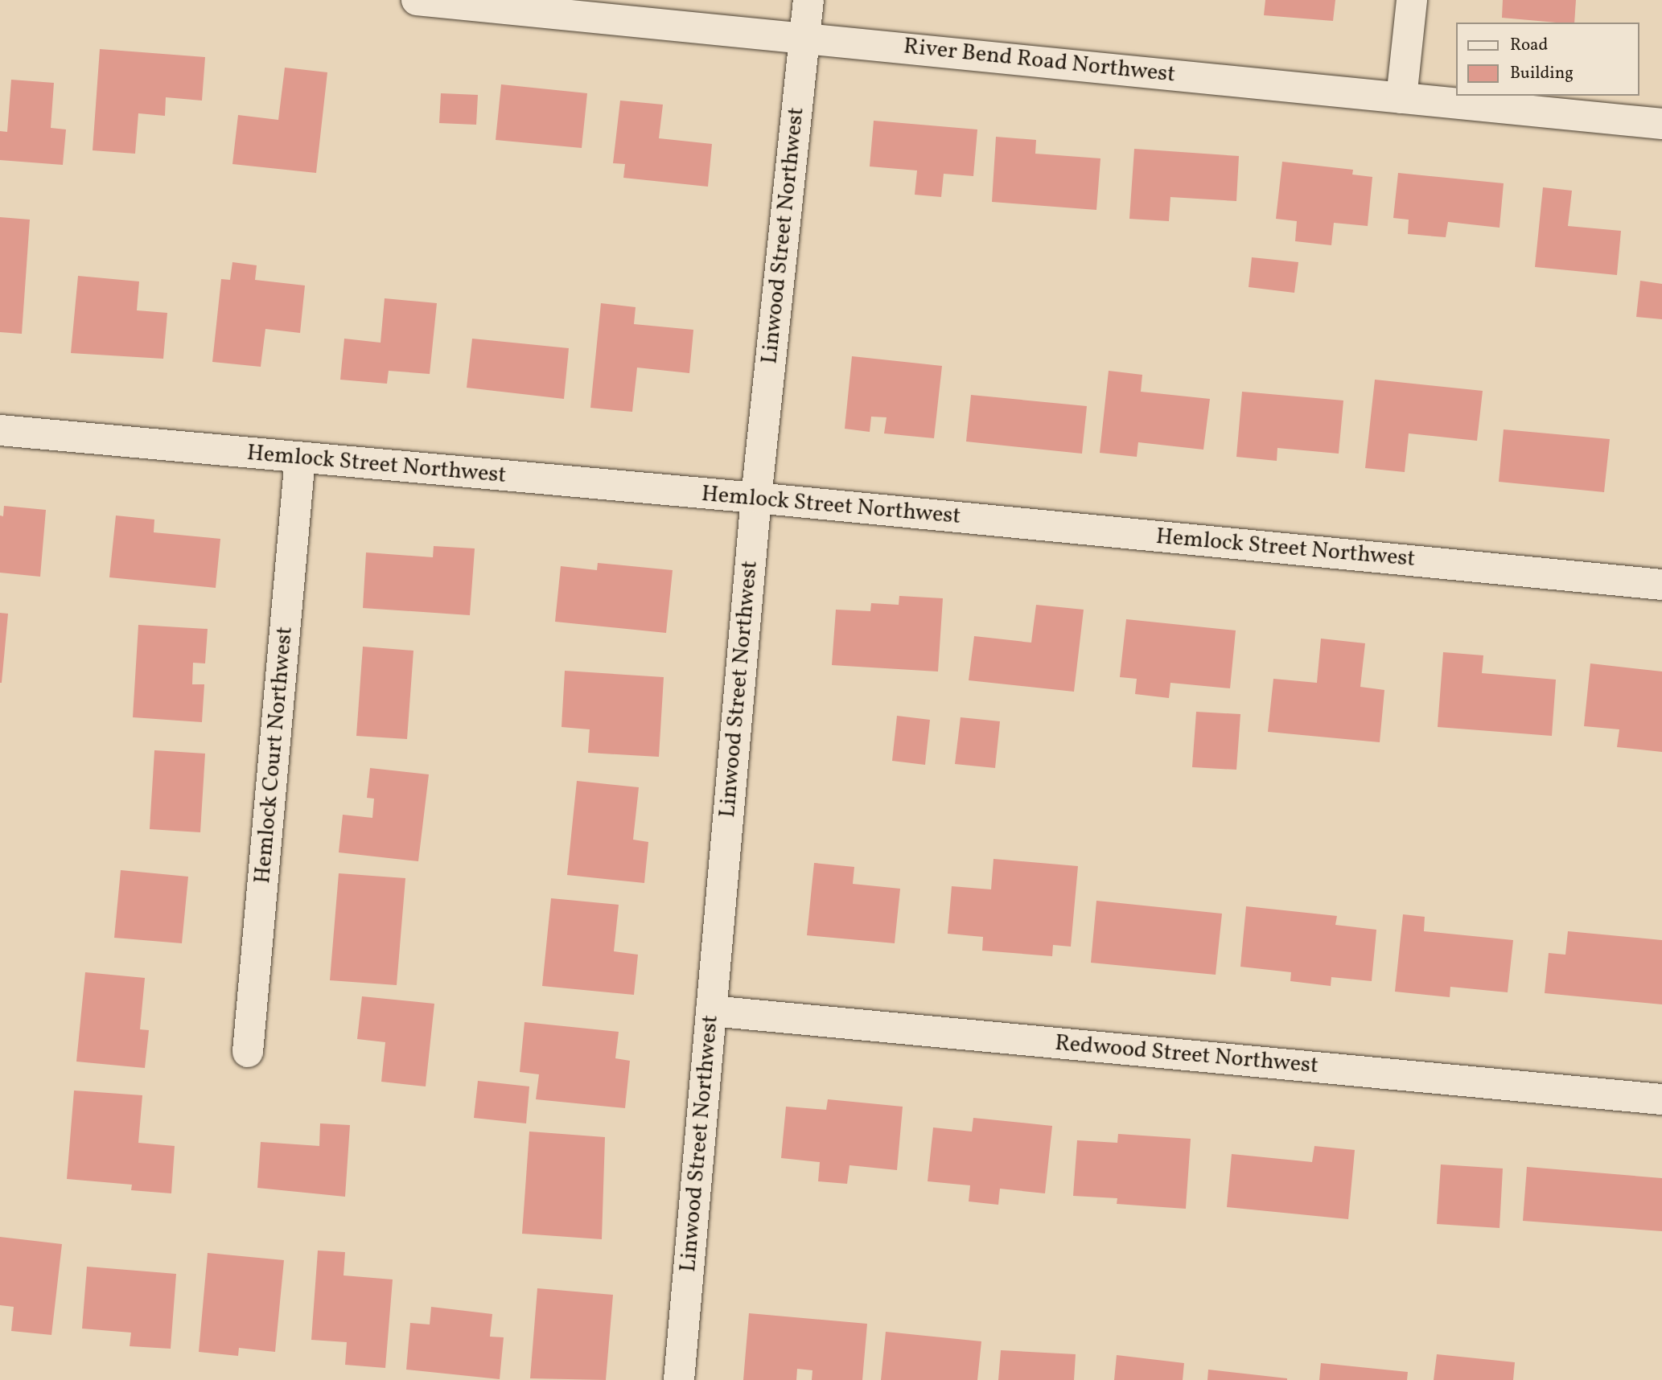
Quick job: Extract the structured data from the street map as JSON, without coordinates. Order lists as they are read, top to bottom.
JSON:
{
  "streets": {
    "street": [
      "River Bend Road Northwest",
      "Linwood Street Northwest",
      "Hemlock Street Northwest",
      "Hemlock Court Northwest",
      "Redwood Street Northwest"
    ]
  },
  "crossings": [
    ["River Bend Road Northwest", "Linwood Street Northwest"],
    ["Linwood Street Northwest", "Hemlock Street Northwest"],
    ["Linwood Street Northwest", "Redwood Street Northwest"],
    ["Hemlock Street Northwest", "Hemlock Court Northwest"]
  ],
  "legend": ["Road", "Building"]
}
